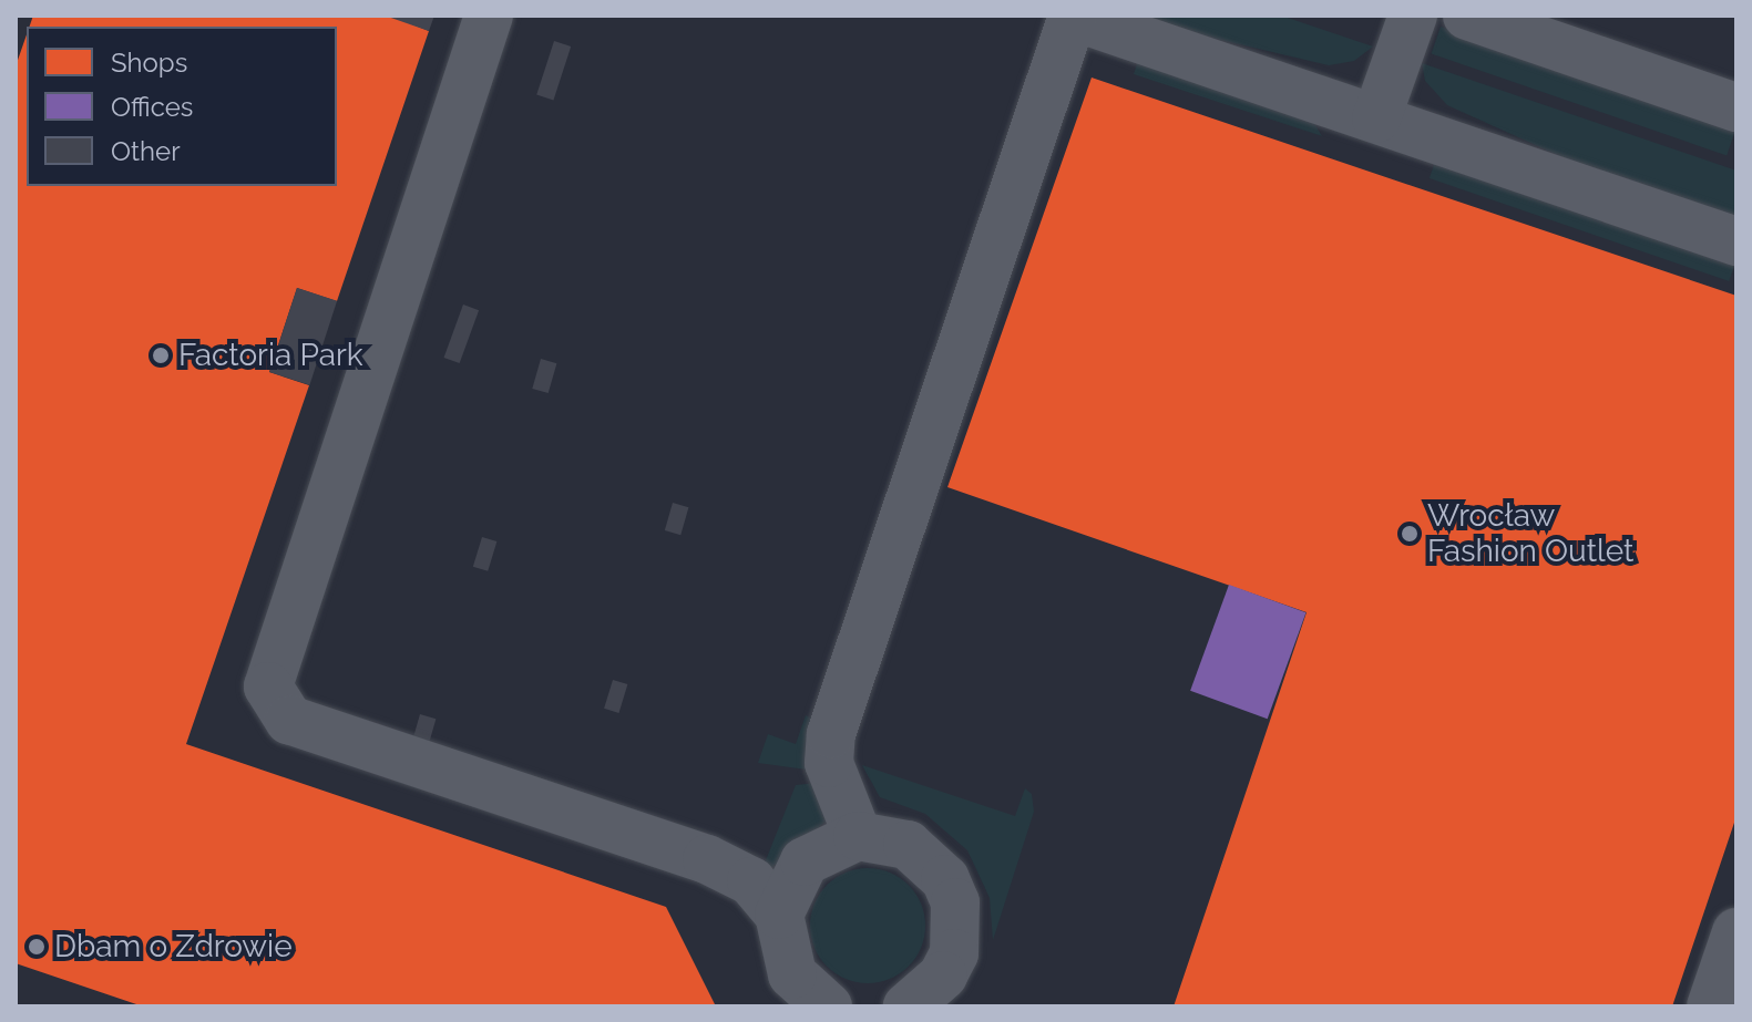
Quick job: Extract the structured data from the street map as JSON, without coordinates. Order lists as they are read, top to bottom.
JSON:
{
  "places": ["Factoria Park", "Wrocław Fashion Outlet", "Dbam o Zdrowie"],
  "legend": ["Shops", "Offices", "Other"]
}
